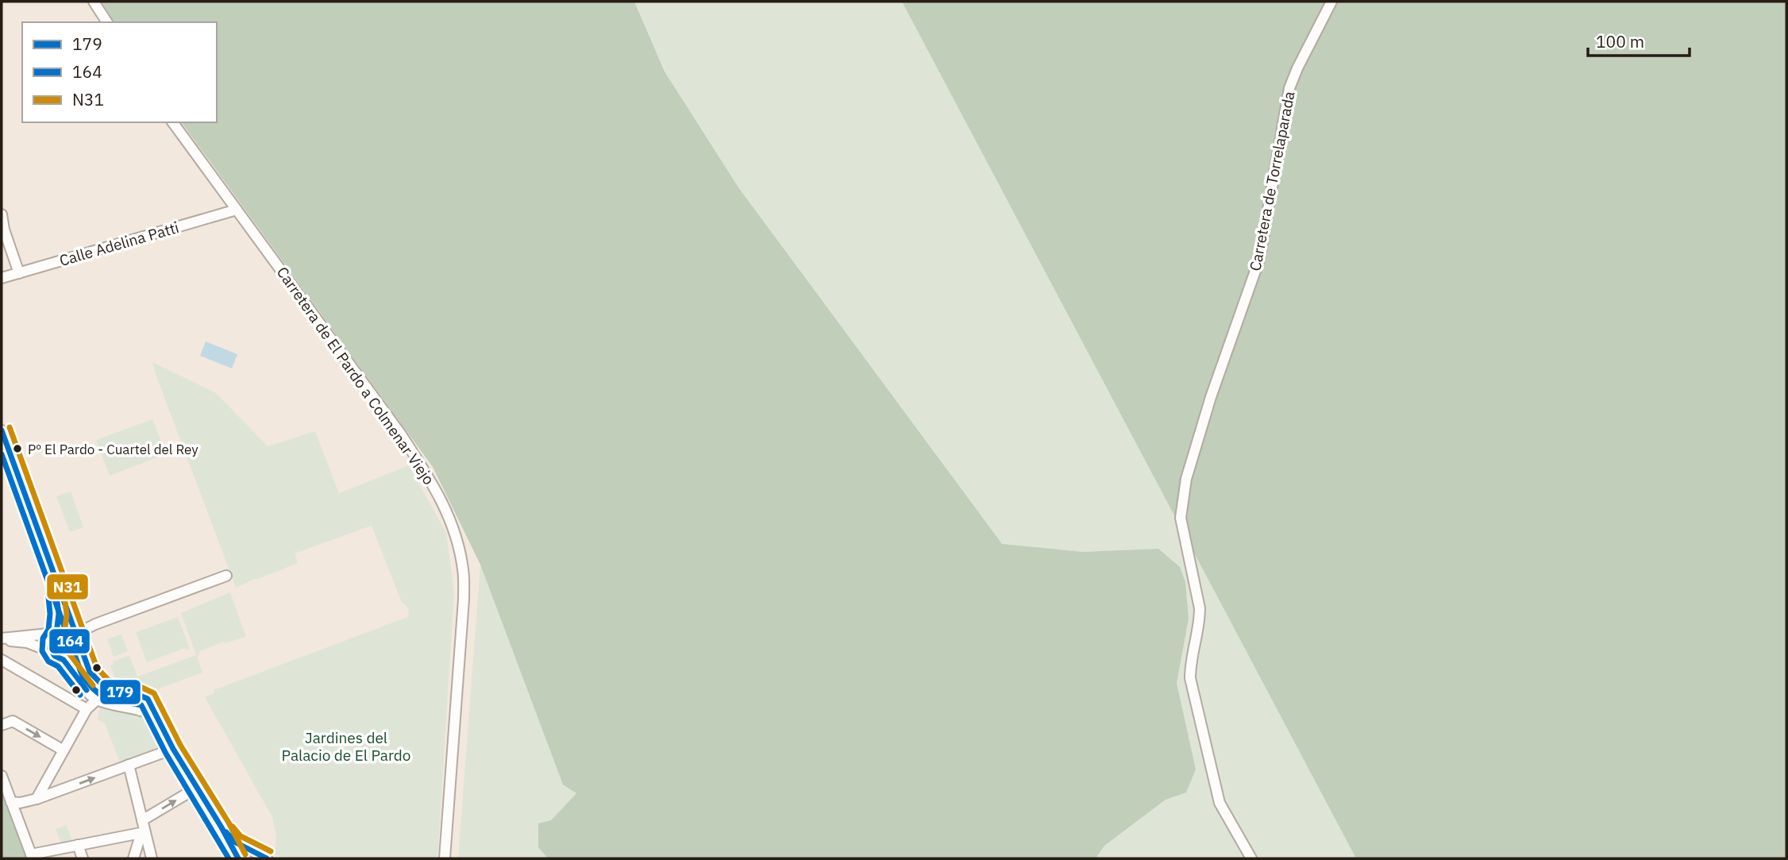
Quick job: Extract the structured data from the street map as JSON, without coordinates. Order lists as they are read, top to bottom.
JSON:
{
  "streets": {
    "street": ["Carretera de Torrelaparada", "Calle Adelina Patti", "Carretera de El Pardo a Colmenar Viejo"]
  },
  "crossings": [
    ["Calle Adelina Patti", "Carretera de El Pardo a Colmenar Viejo"]
  ],
  "parks": ["Jardines del Palacio de El Pardo"],
  "places": ["Pº El Pardo - Cuartel del Rey"],
  "lines": ["transit line N31", "transit line 179", "transit line 164"],
  "legend": ["179", "164", "N31"],
  "scale_bar": "100 m"
}
